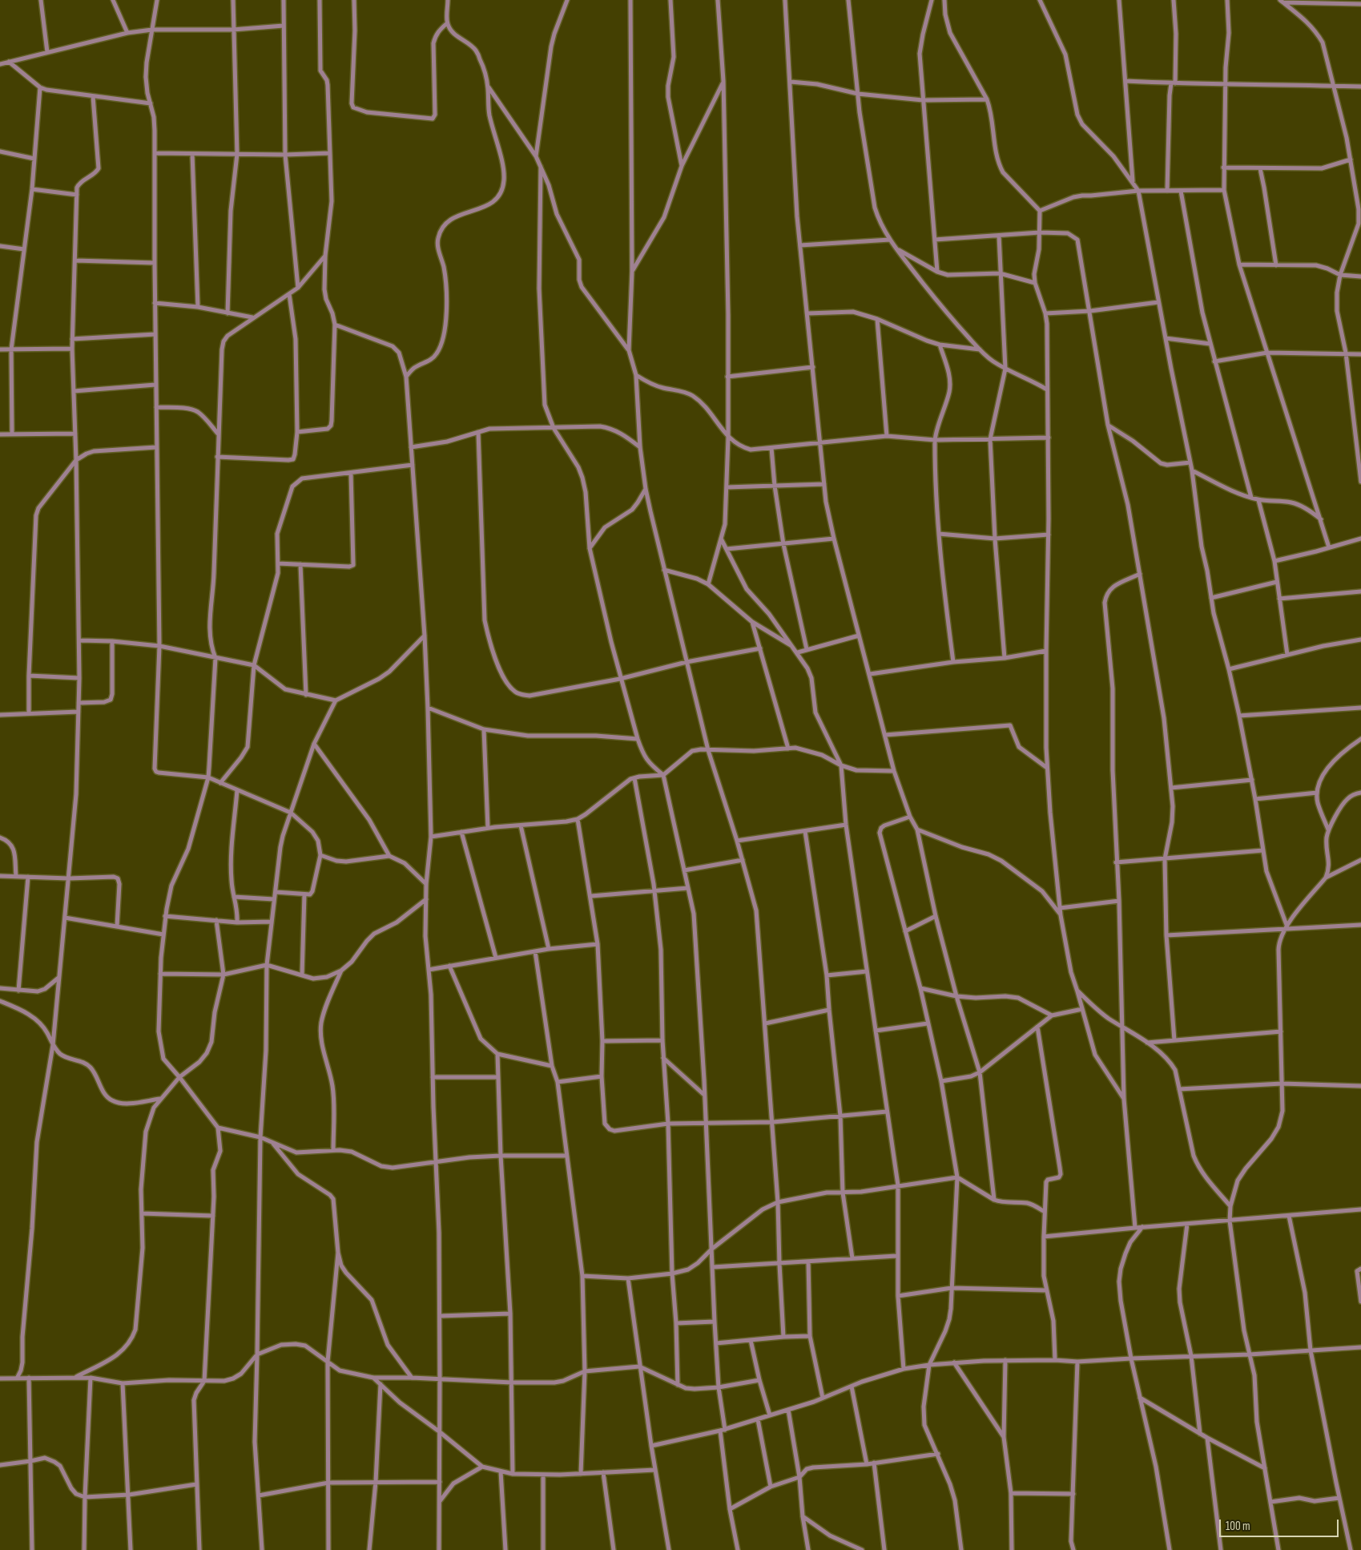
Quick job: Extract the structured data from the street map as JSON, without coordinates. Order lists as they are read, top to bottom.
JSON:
{
  "scale_bar": "100 m"
}
